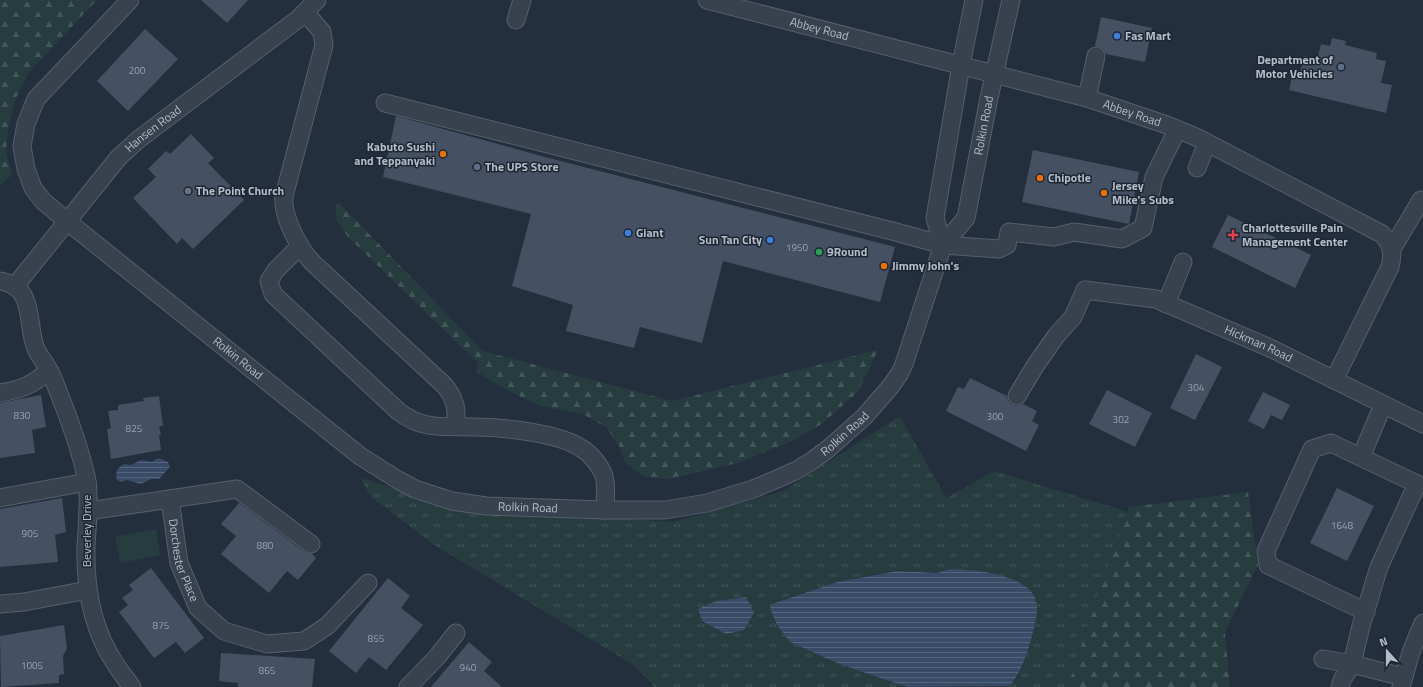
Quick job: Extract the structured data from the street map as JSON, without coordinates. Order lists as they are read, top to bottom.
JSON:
{
  "streets": {
    "street": [
      "Abbey Road",
      "Rolkin Road",
      "Hansen Road",
      "Hickman Road",
      "Beverley Drive",
      "Dorchester Place"
    ]
  },
  "crossings": [
    ["Abbey Road", "Rolkin Road"],
    ["Rolkin Road", "Hansen Road"],
    ["Hansen Road", "Beverley Drive"],
    ["Beverley Drive", "Dorchester Place"]
  ],
  "places": {
    "other": [
      "Fas Mart",
      "Department of Motor Vehicles",
      "Kabuto Sushi and Teppanyaki",
      "The UPS Store",
      "Chipotle",
      "The Point Church",
      "Jersey Mike's Subs",
      "Giant",
      "Sun Tan City",
      "9Round",
      "Jimmy John's"
    ],
    "health": ["Charlottesville Pain Management Center"]
  },
  "house_numbers": [
    "200",
    "1950",
    "304",
    "830",
    "300",
    "302",
    "825",
    "1648",
    "905",
    "880",
    "875",
    "855",
    "1005",
    "940",
    "865"
  ],
  "north": "top"
}
